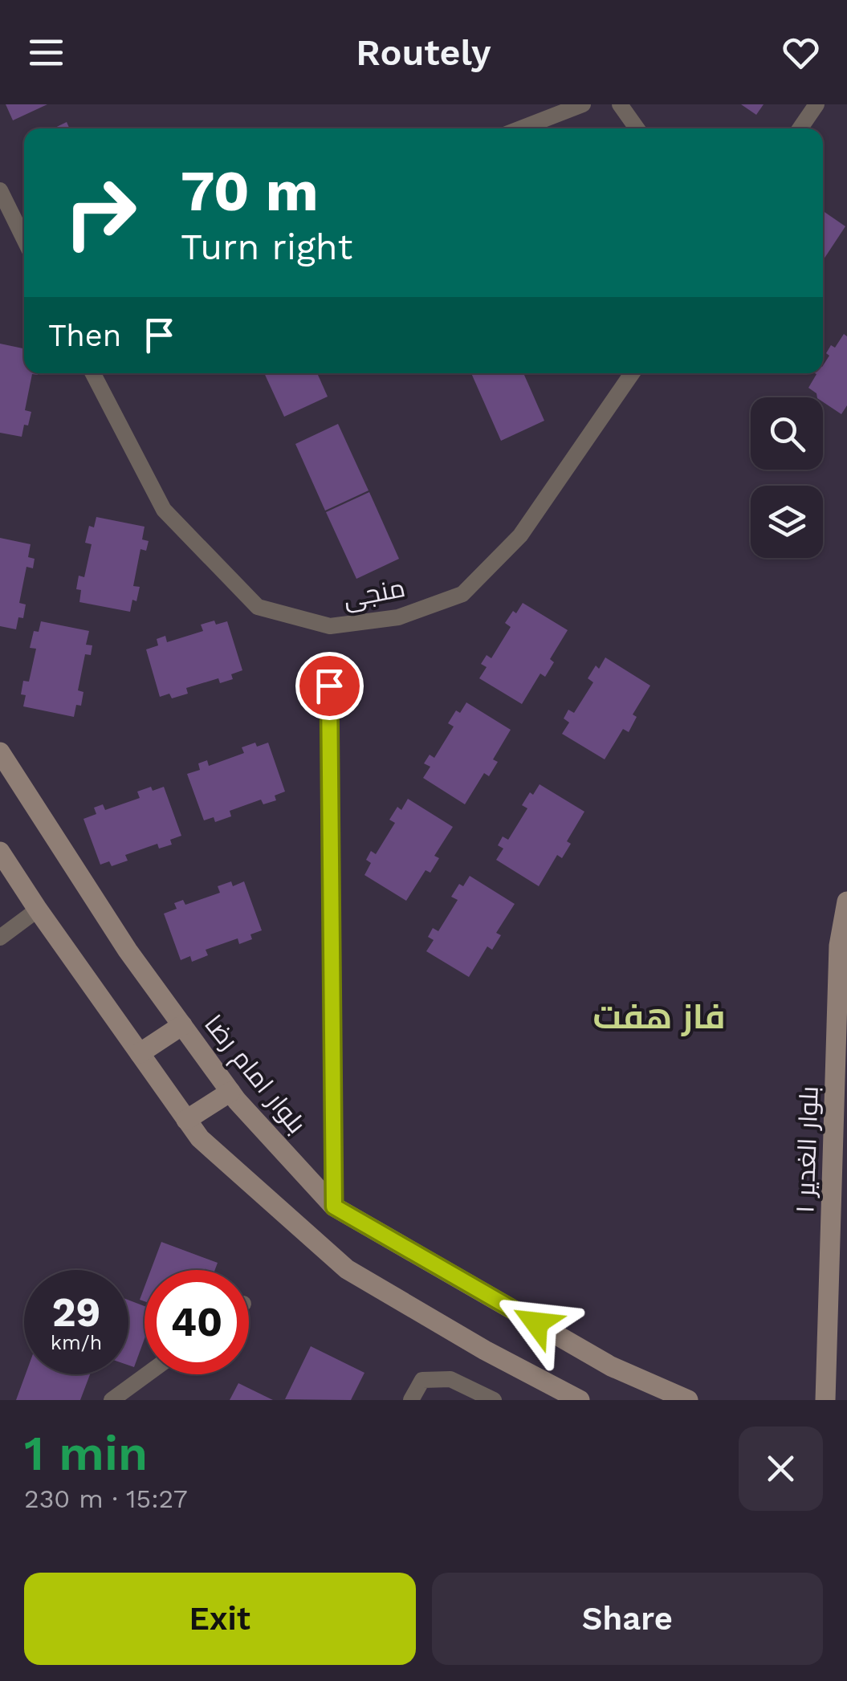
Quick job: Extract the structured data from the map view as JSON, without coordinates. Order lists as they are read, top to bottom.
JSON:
{
  "streets": {
    "street": ["منجی", "بلوار امام رضا", "بلوار الغدیر ۱"]
  },
  "districts": ["فاز هفت"],
  "page": {
    "header": "Routely",
    "turn": ["70 m", "Turn right"],
    "then": "Then",
    "speed": "29 km/h",
    "limit": "40",
    "heading": ["1 min", "230 m · 15:27"],
    "buttons": ["Exit", "Share"]
  }
}
